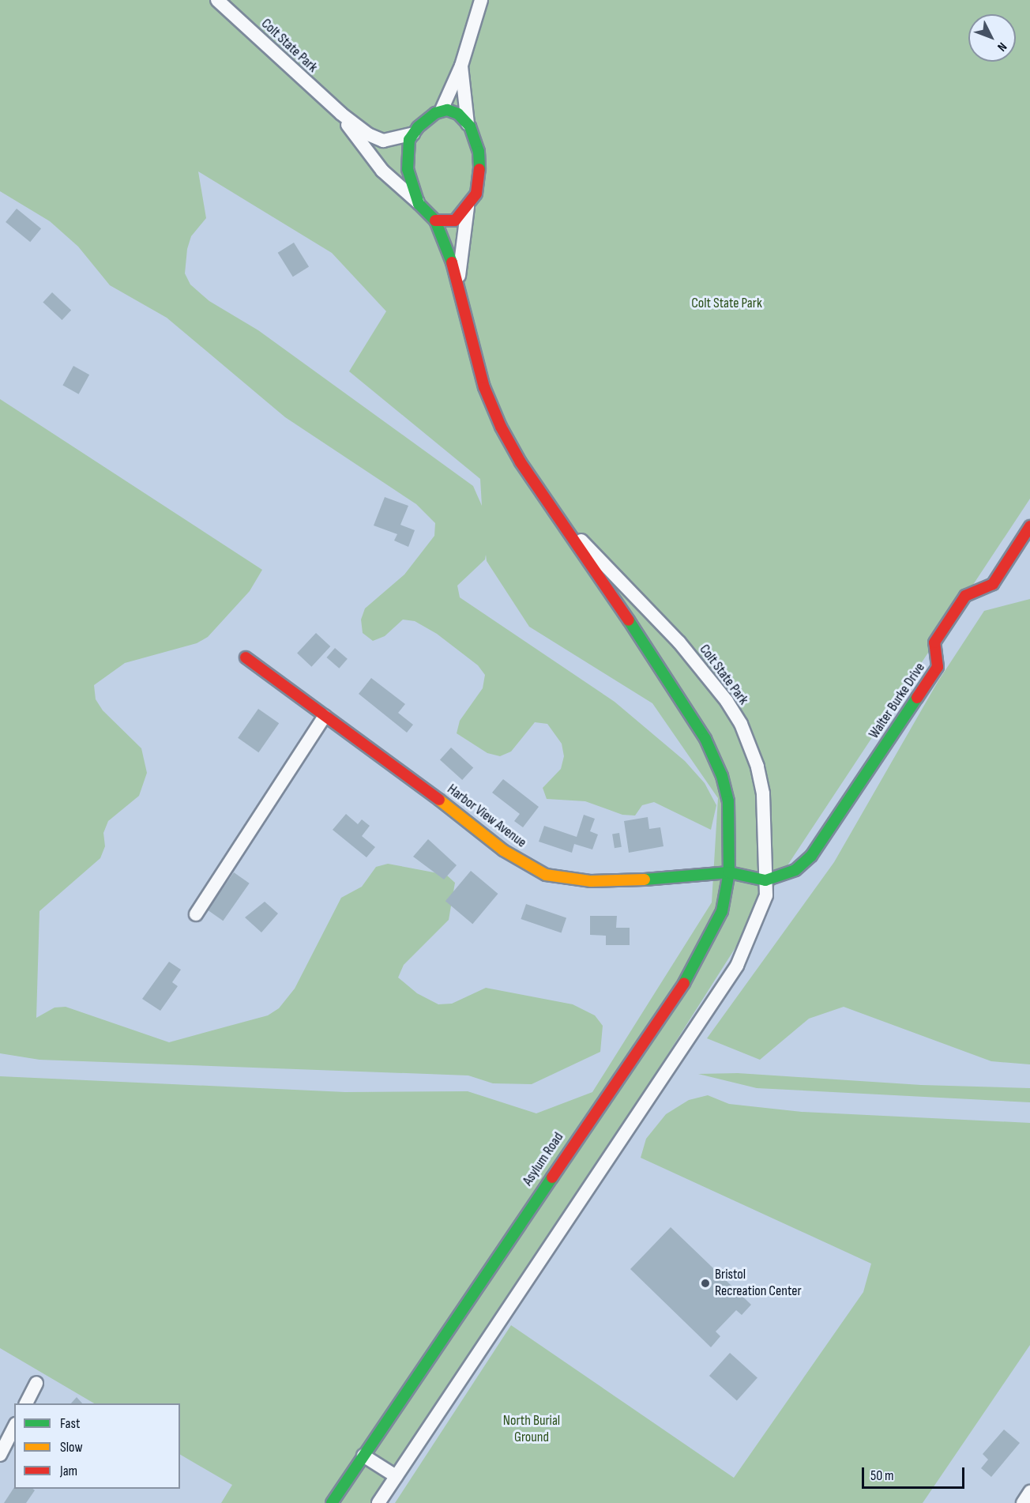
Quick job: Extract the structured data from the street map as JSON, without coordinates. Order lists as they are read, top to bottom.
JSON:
{
  "streets": {
    "street": [
      "Colt State Park",
      "Walter Burke Drive",
      "Harbor View Avenue",
      "Asylum Road"
    ]
  },
  "crossings": [
    ["Colt State Park", "Walter Burke Drive"],
    ["Colt State Park", "Harbor View Avenue"],
    ["Colt State Park", "Asylum Road"],
    ["Walter Burke Drive", "Harbor View Avenue"],
    ["Harbor View Avenue", "Asylum Road"]
  ],
  "parks": ["Colt State Park", "North Burial Ground"],
  "places": ["Bristol Recreation Center"],
  "legend": ["Fast", "Slow", "Jam"],
  "scale_bar": "50 m",
  "north": "bottom right"
}
